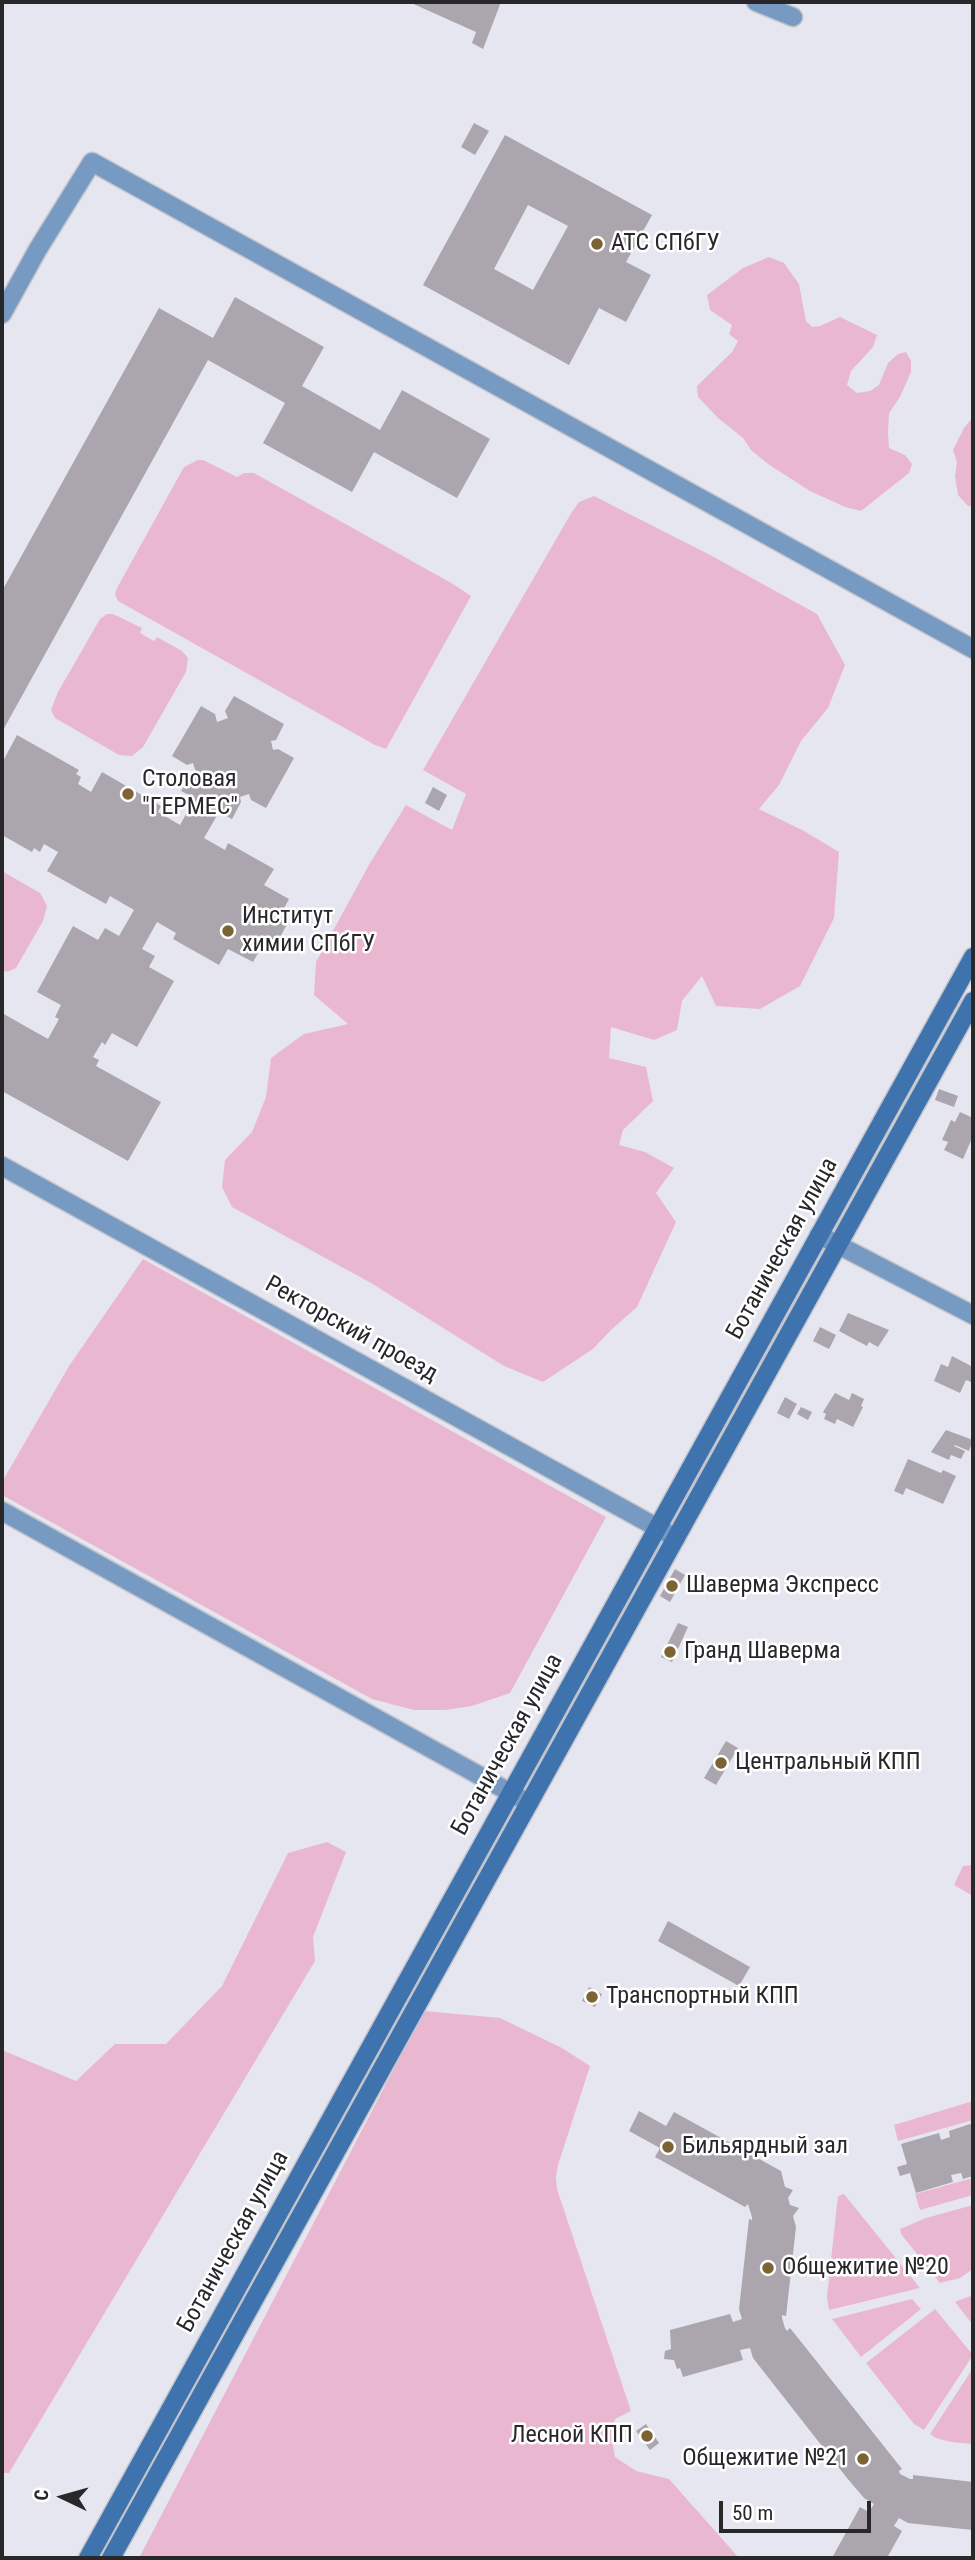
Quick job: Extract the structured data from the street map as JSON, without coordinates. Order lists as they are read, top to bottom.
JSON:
{
  "streets": {
    "street": ["Ботаническая улица", "Ректорский проезд"]
  },
  "crossings": [
    ["Ботаническая улица", "Ректорский проезд"]
  ],
  "places": [
    "АТС СПбГУ",
    "Столовая \"ГЕРМЕС\"",
    "Институт химии СПбГУ",
    "Шаверма Экспресс",
    "Гранд Шаверма",
    "Центральный КПП",
    "Транспортный КПП",
    "Бильярдный зал",
    "Общежитие №20",
    "Лесной КПП",
    "Общежитие №21"
  ],
  "scale_bar": "50 m",
  "north": "left"
}
